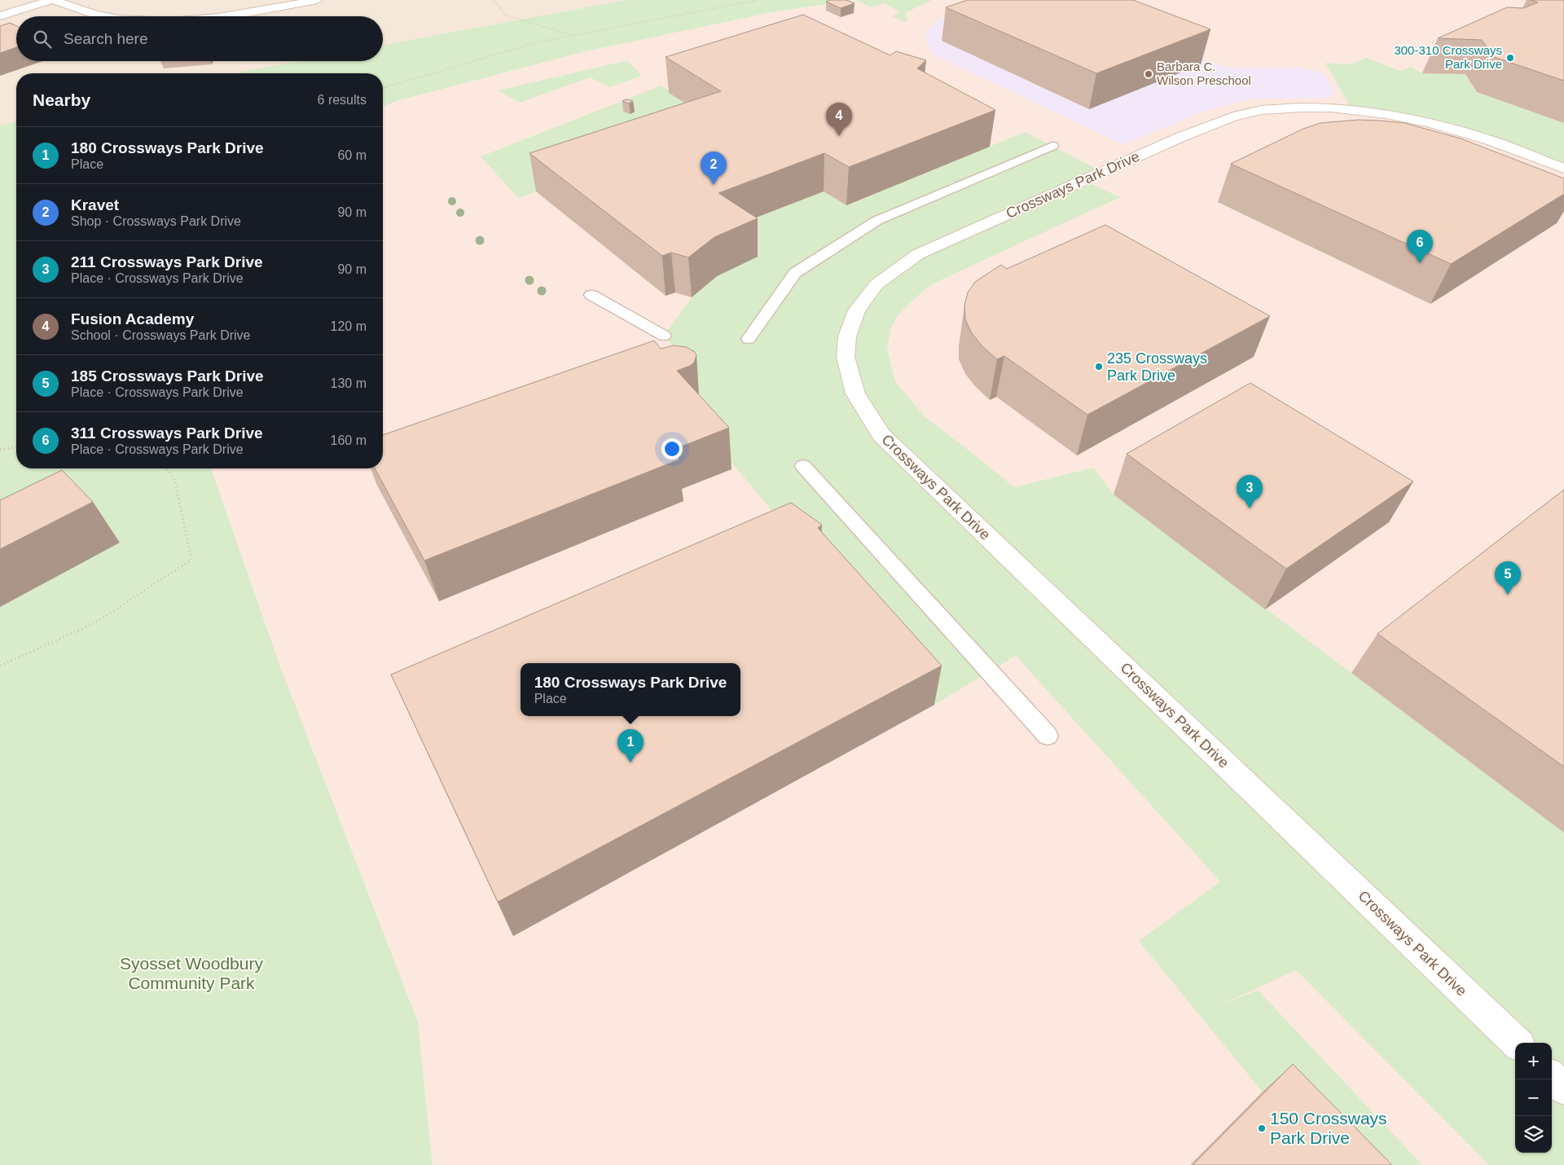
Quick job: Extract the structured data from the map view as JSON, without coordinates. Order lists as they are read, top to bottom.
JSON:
{
  "streets": {
    "street": ["Crossways Park Drive"]
  },
  "parks": ["Syosset Woodbury Community Park"],
  "places": [
    "300-310 Crossways Park Drive",
    "Barbara C. Wilson Preschool",
    "235 Crossways Park Drive",
    "150 Crossways Park Drive"
  ],
  "page": {
    "search": "Search here",
    "heading": ["Nearby", "6 results"],
    "pins": [
      "4",
      "2",
      "6",
      "3",
      "5",
      "1"
    ],
    "list": [
      {
        "mark": "1",
        "name": "180 Crossways Park Drive",
        "note": "Place",
        "value": "60 m"
      },
      {
        "mark": "2",
        "name": "Kravet",
        "note": "Shop · Crossways Park Drive",
        "value": "90 m"
      },
      {
        "mark": "3",
        "name": "211 Crossways Park Drive",
        "note": "Place · Crossways Park Drive",
        "value": "90 m"
      },
      {
        "mark": "4",
        "name": "Fusion Academy",
        "note": "School · Crossways Park Drive",
        "value": "120 m"
      },
      {
        "mark": "5",
        "name": "185 Crossways Park Drive",
        "note": "Place · Crossways Park Drive",
        "value": "130 m"
      },
      {
        "mark": "6",
        "name": "311 Crossways Park Drive",
        "note": "Place · Crossways Park Drive",
        "value": "160 m"
      }
    ],
    "popup": ["180 Crossways Park Drive", "Place"],
    "map_buttons": ["+", "−"]
  }
}
